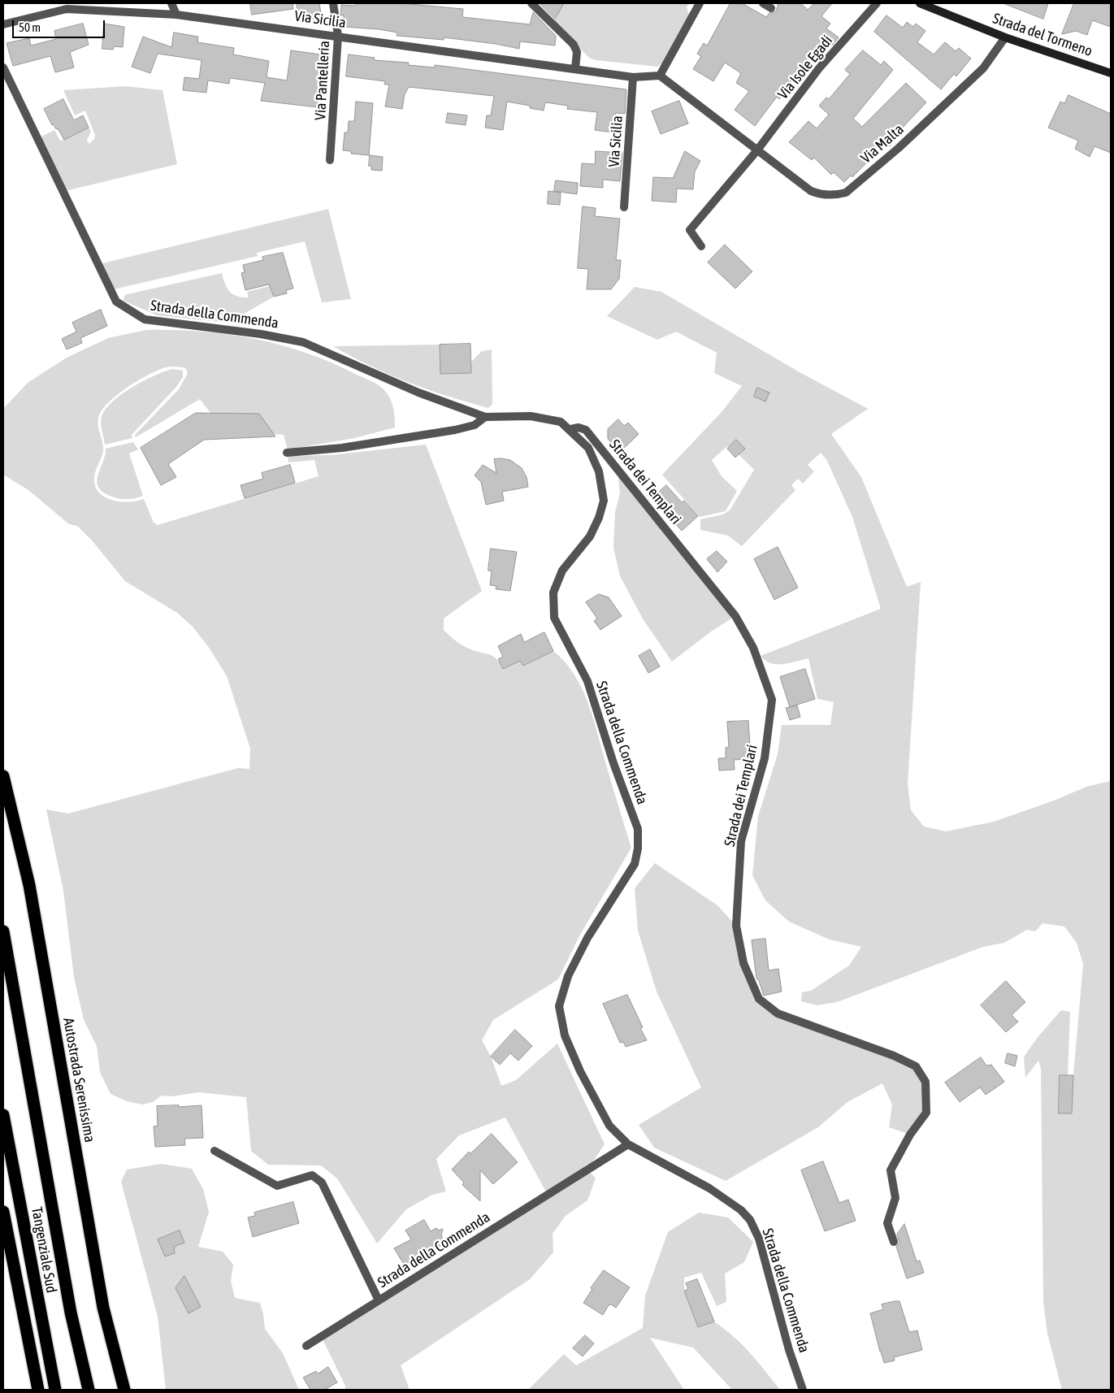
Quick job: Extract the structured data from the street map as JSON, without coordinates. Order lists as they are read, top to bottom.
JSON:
{
  "streets": {
    "highway": ["Autostrada Serenissima", "Tangenziale Sud"],
    "street": [
      "Via Sicilia",
      "Strada del Tormeno",
      "Via Isole Egadi",
      "Via Pantelleria",
      "Via Malta",
      "Strada della Commenda",
      "Strada dei Templari"
    ]
  },
  "crossings": [
    ["Via Sicilia", "Via Pantelleria"],
    ["Via Sicilia", "Via Malta"],
    ["Strada del Tormeno", "Via Malta"],
    ["Via Isole Egadi", "Via Malta"],
    ["Strada della Commenda", "Strada dei Templari"]
  ],
  "scale_bar": "50 m"
}
